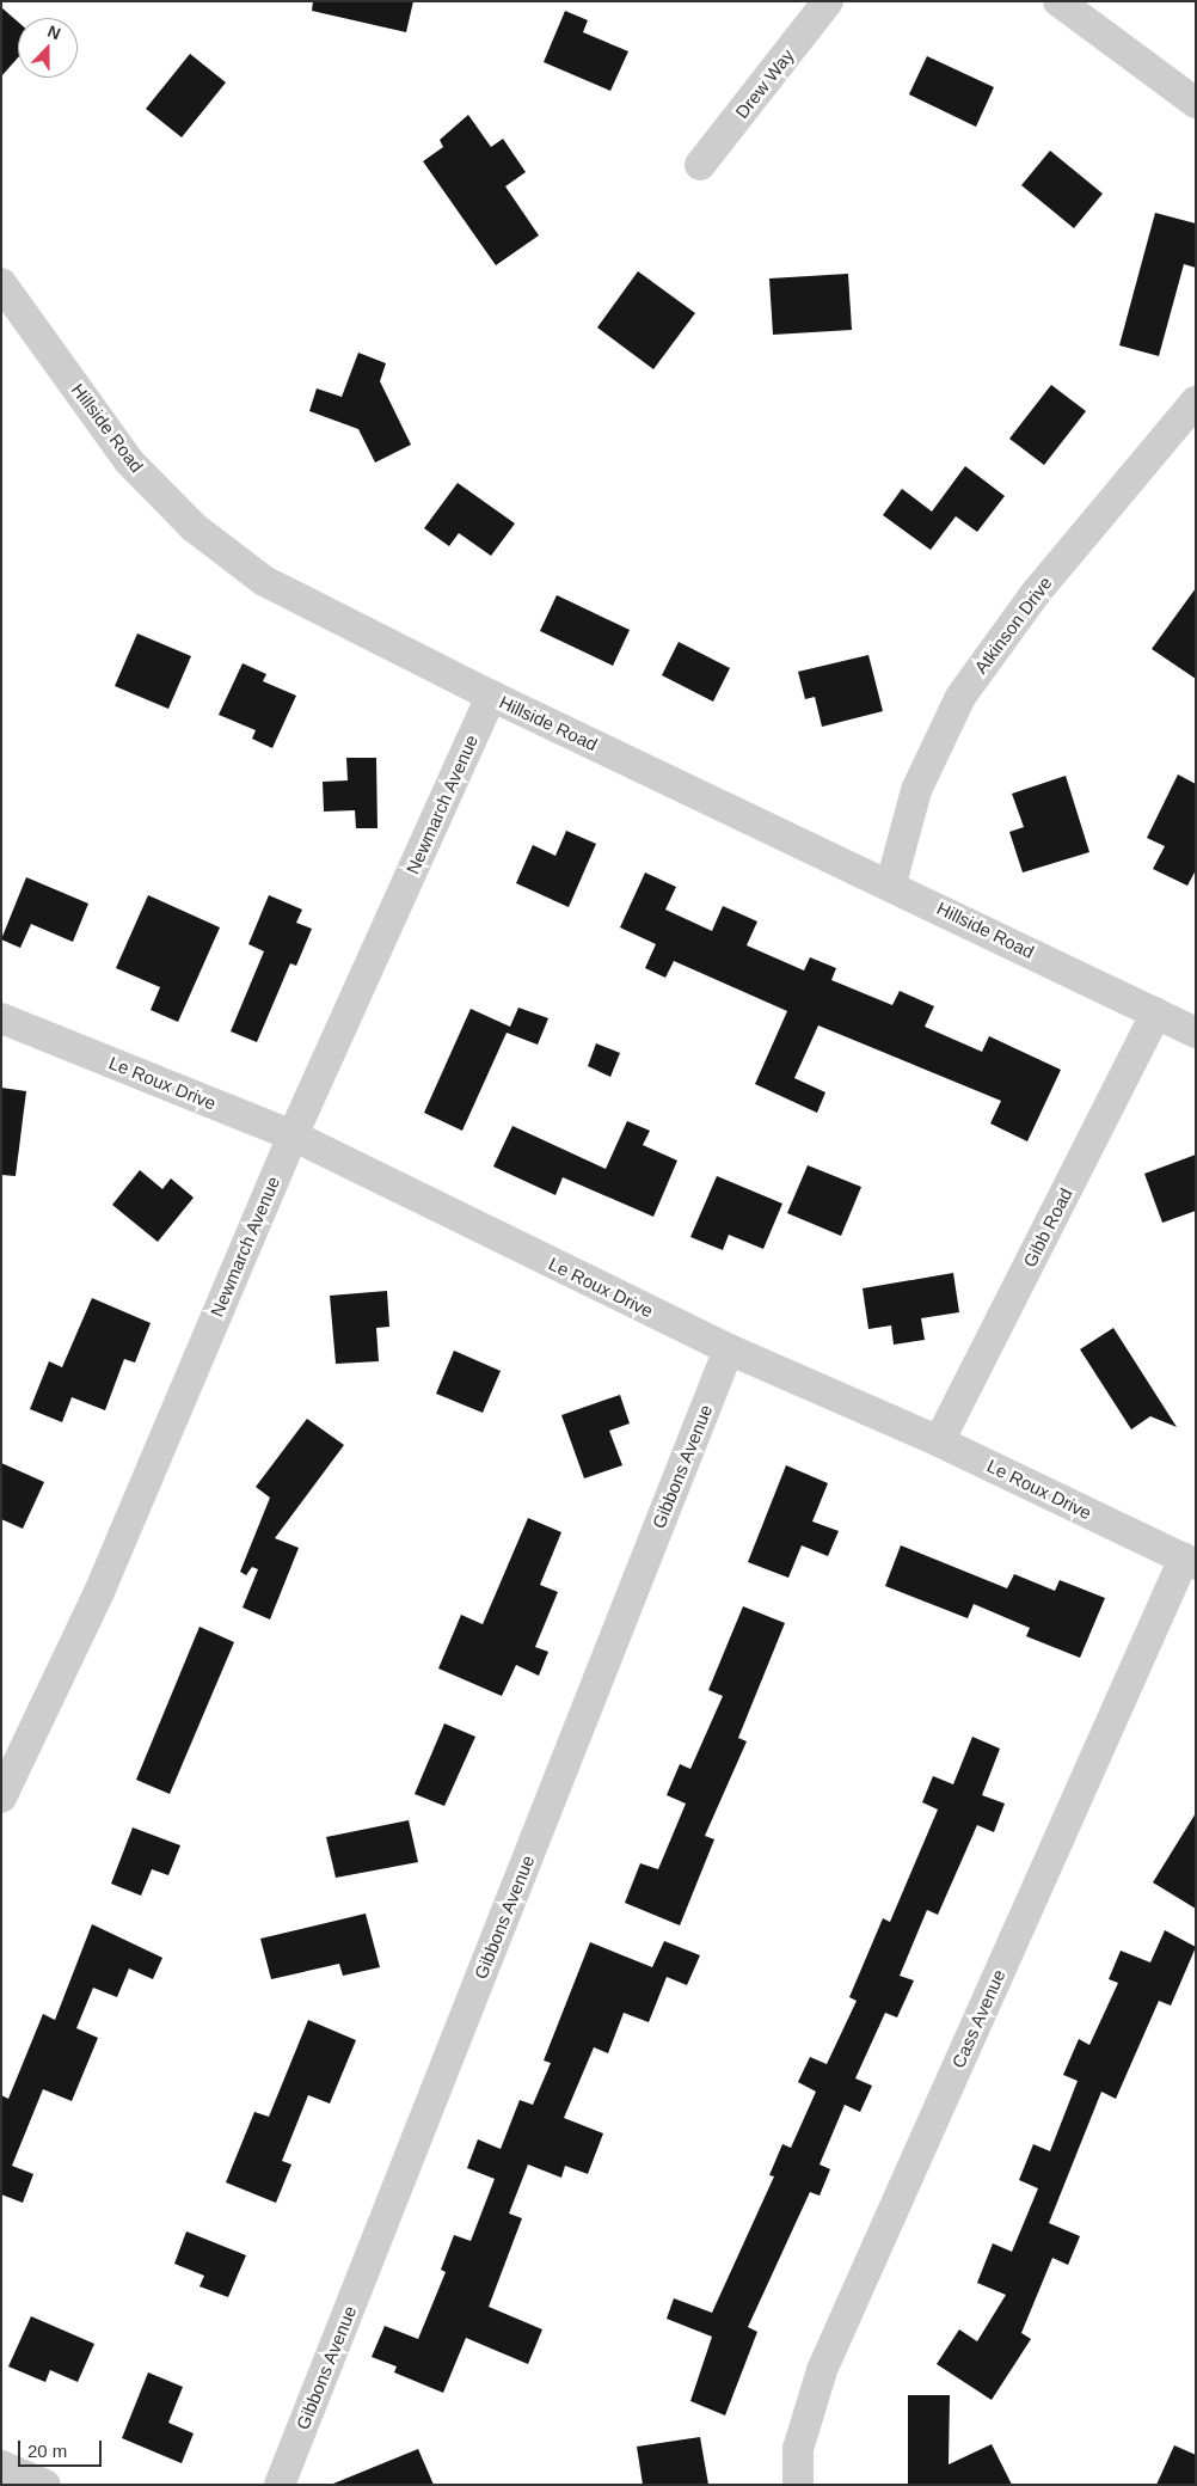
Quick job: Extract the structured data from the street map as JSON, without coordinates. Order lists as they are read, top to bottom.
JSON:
{
  "streets": {
    "street": [
      "Drew Way",
      "Hillside Road",
      "Atkinson Drive",
      "Newmarch Avenue",
      "Le Roux Drive",
      "Gibb Road",
      "Gibbons Avenue",
      "Cass Avenue"
    ]
  },
  "crossings": [
    ["Hillside Road", "Atkinson Drive"],
    ["Hillside Road", "Newmarch Avenue"],
    ["Hillside Road", "Gibb Road"],
    ["Newmarch Avenue", "Le Roux Drive"],
    ["Le Roux Drive", "Gibb Road"],
    ["Le Roux Drive", "Gibbons Avenue"],
    ["Le Roux Drive", "Cass Avenue"]
  ],
  "scale_bar": "20 m",
  "north": "top"
}
